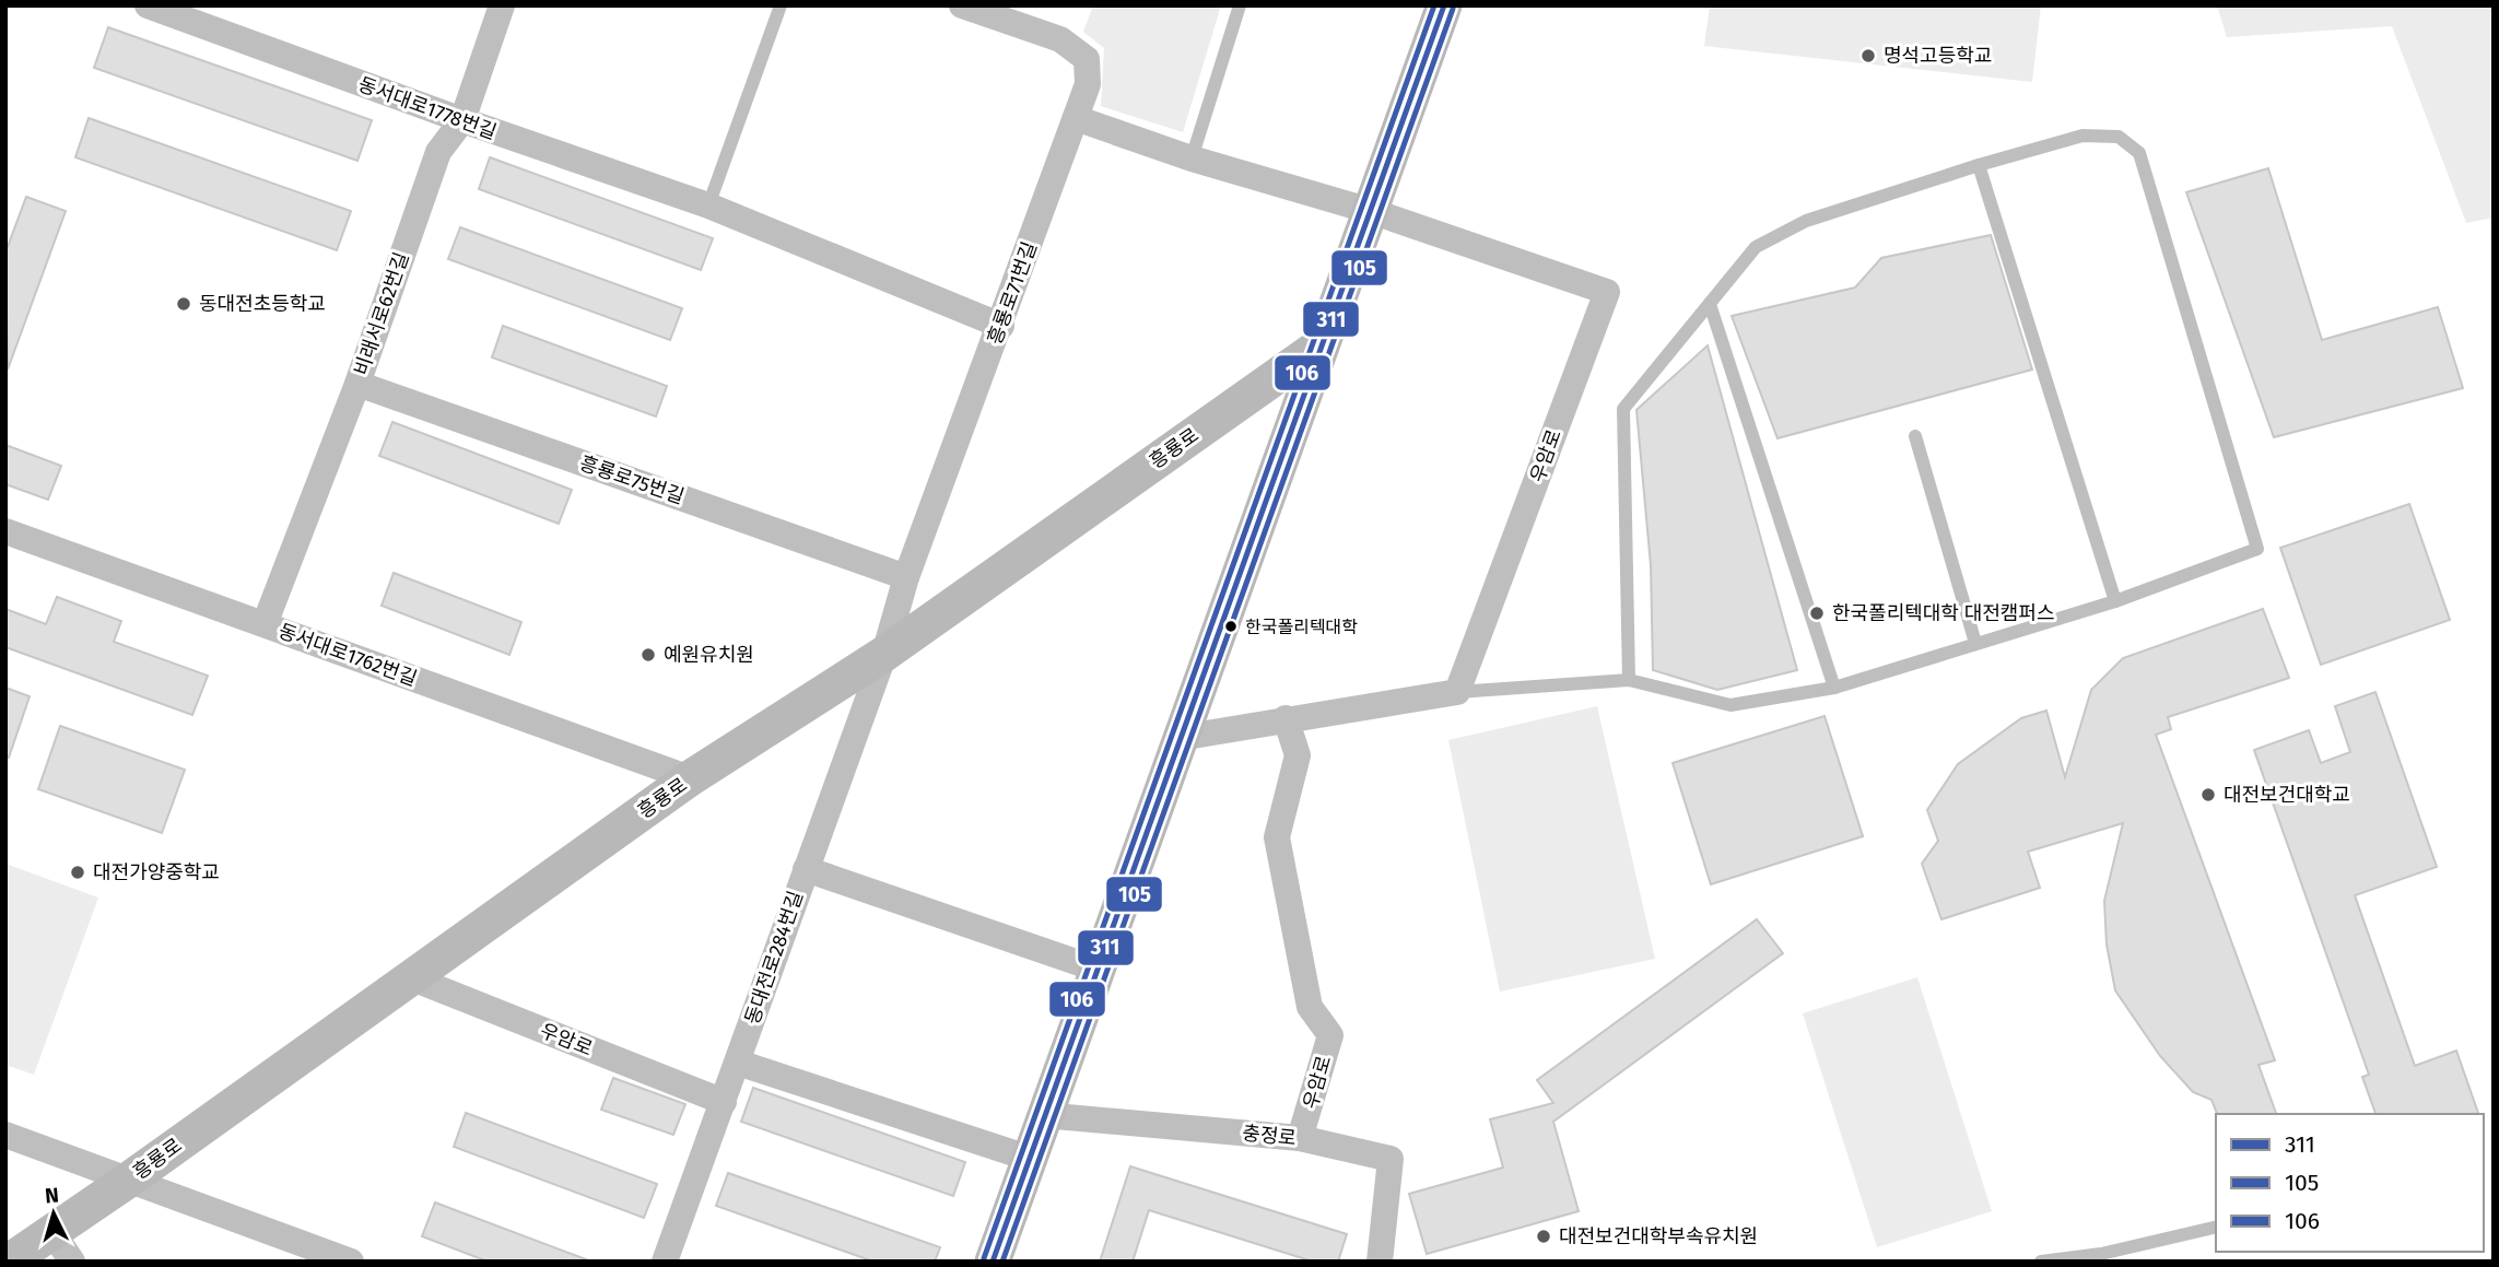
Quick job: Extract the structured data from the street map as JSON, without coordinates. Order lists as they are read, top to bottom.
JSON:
{
  "streets": {
    "main road": ["흥룡로"],
    "street": [
      "동서대로1778번길",
      "흥룡로71번길",
      "비래서로62번길",
      "우암로",
      "흥룡로75번길",
      "동서대로1762번길",
      "동대전로284번길",
      "충정로"
    ]
  },
  "crossings": [
    ["동서대로1778번길", "흥룡로71번길"],
    ["동서대로1778번길", "비래서로62번길"],
    ["흥룡로71번길", "흥룡로"],
    ["흥룡로71번길", "우암로"],
    ["흥룡로71번길", "흥룡로75번길"],
    ["흥룡로71번길", "동대전로284번길"],
    ["비래서로62번길", "흥룡로75번길"],
    ["비래서로62번길", "동서대로1762번길"],
    ["흥룡로", "우암로"],
    ["흥룡로", "동서대로1762번길"],
    ["흥룡로", "동대전로284번길"],
    ["우암로", "동대전로284번길"],
    ["우암로", "충정로"]
  ],
  "places": [
    "명석고등학교",
    "동대전초등학교",
    "한국폴리텍대학 대전캠퍼스",
    "한국폴리텍대학",
    "예원유치원",
    "대전보건대학교",
    "대전가양중학교",
    "대전보건대학부속유치원"
  ],
  "lines": ["transit line 311", "transit line 106", "transit line 105"],
  "legend": ["311", "105", "106"],
  "north": "top"
}
